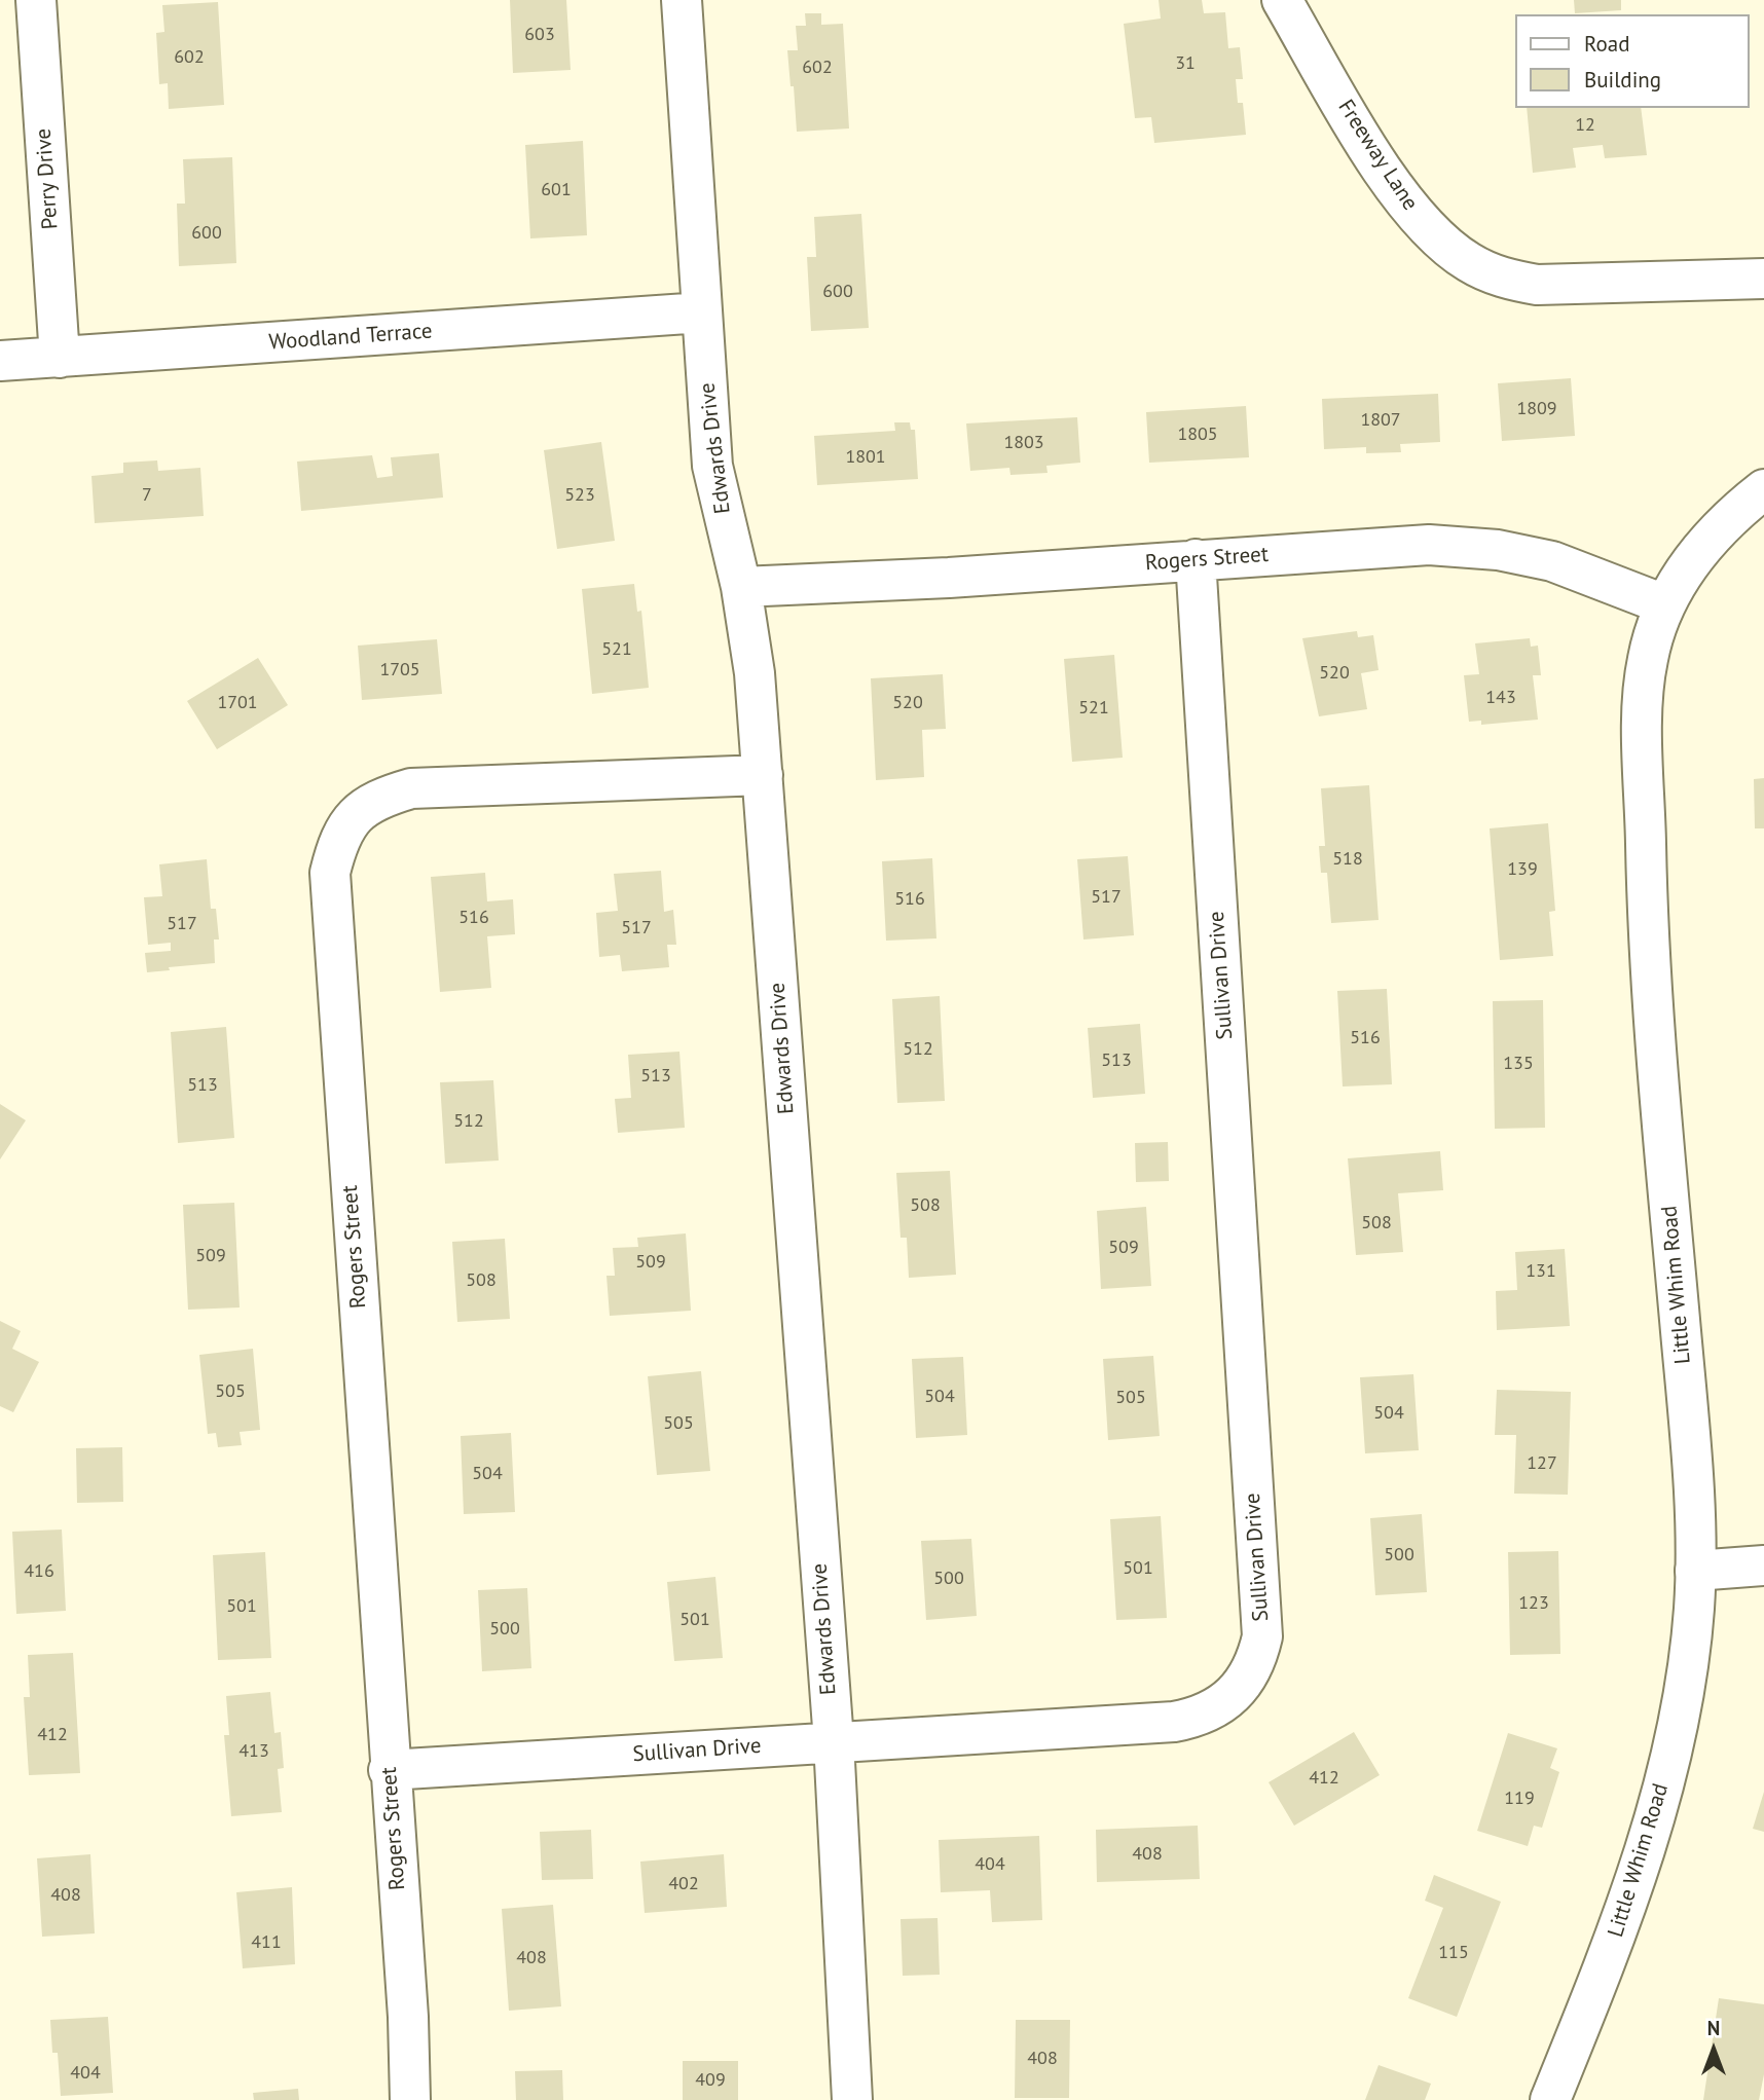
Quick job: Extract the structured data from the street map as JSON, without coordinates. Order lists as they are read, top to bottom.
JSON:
{
  "streets": {
    "street": [
      "Freeway Lane",
      "Perry Drive",
      "Woodland Terrace",
      "Edwards Drive",
      "Rogers Street",
      "Sullivan Drive",
      "Little Whim Road"
    ]
  },
  "crossings": [
    ["Perry Drive", "Woodland Terrace"],
    ["Woodland Terrace", "Edwards Drive"],
    ["Edwards Drive", "Rogers Street"],
    ["Edwards Drive", "Sullivan Drive"],
    ["Rogers Street", "Sullivan Drive"],
    ["Rogers Street", "Little Whim Road"]
  ],
  "house_numbers": [
    "603",
    "602",
    "31",
    "602",
    "12",
    "601",
    "600",
    "600",
    "1809",
    "1807",
    "1805",
    "1803",
    "1801",
    "7",
    "523",
    "521",
    "1705",
    "520",
    "143",
    "1701",
    "520",
    "521",
    "518",
    "139",
    "517",
    "516",
    "516",
    "517",
    "517",
    "516",
    "512",
    "513",
    "135",
    "513",
    "513",
    "512",
    "508",
    "508",
    "509",
    "509",
    "509",
    "131",
    "508",
    "505",
    "504",
    "505",
    "504",
    "505",
    "127",
    "504",
    "500",
    "501",
    "416",
    "500",
    "123",
    "501",
    "501",
    "500",
    "412",
    "413",
    "412",
    "119",
    "408",
    "404",
    "402",
    "408",
    "411",
    "115",
    "408",
    "408",
    "404",
    "409"
  ],
  "legend": ["Road", "Building"],
  "north": "top"
}
